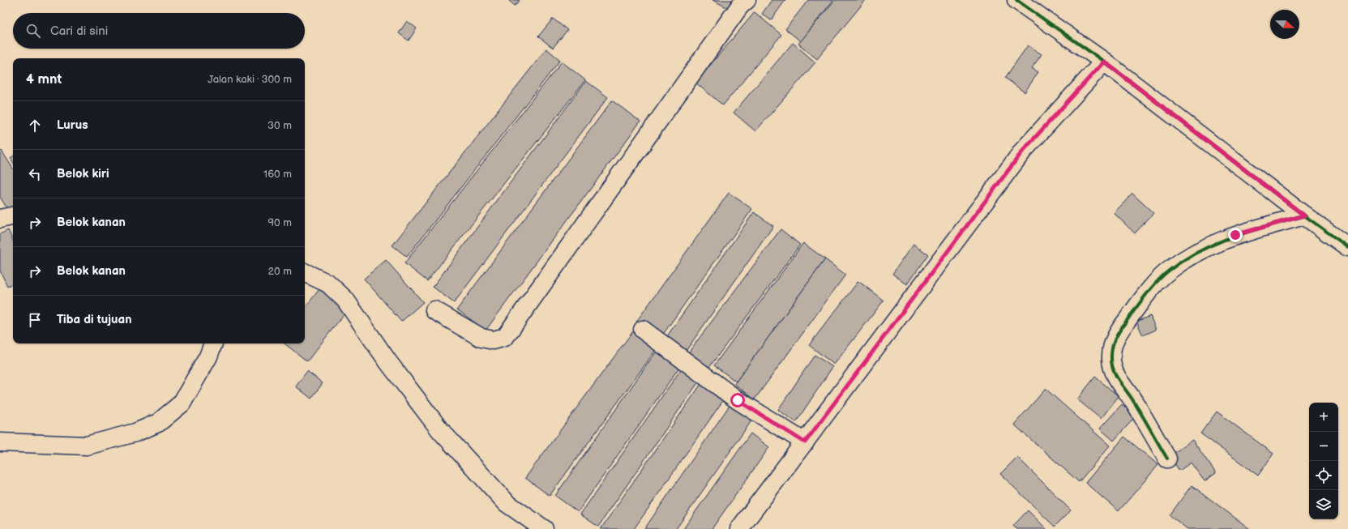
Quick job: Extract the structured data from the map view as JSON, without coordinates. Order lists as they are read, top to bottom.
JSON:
{
  "north": "right",
  "page": {
    "search": "Cari di sini",
    "heading": ["4 mnt", "Jalan kaki · 300 m"],
    "list": [
      ["Lurus", "30 m"],
      ["Belok kiri", "160 m"],
      ["Belok kanan", "90 m"],
      ["Belok kanan", "20 m"],
      "Tiba di tujuan"
    ],
    "map_buttons": ["+", "−"]
  }
}
